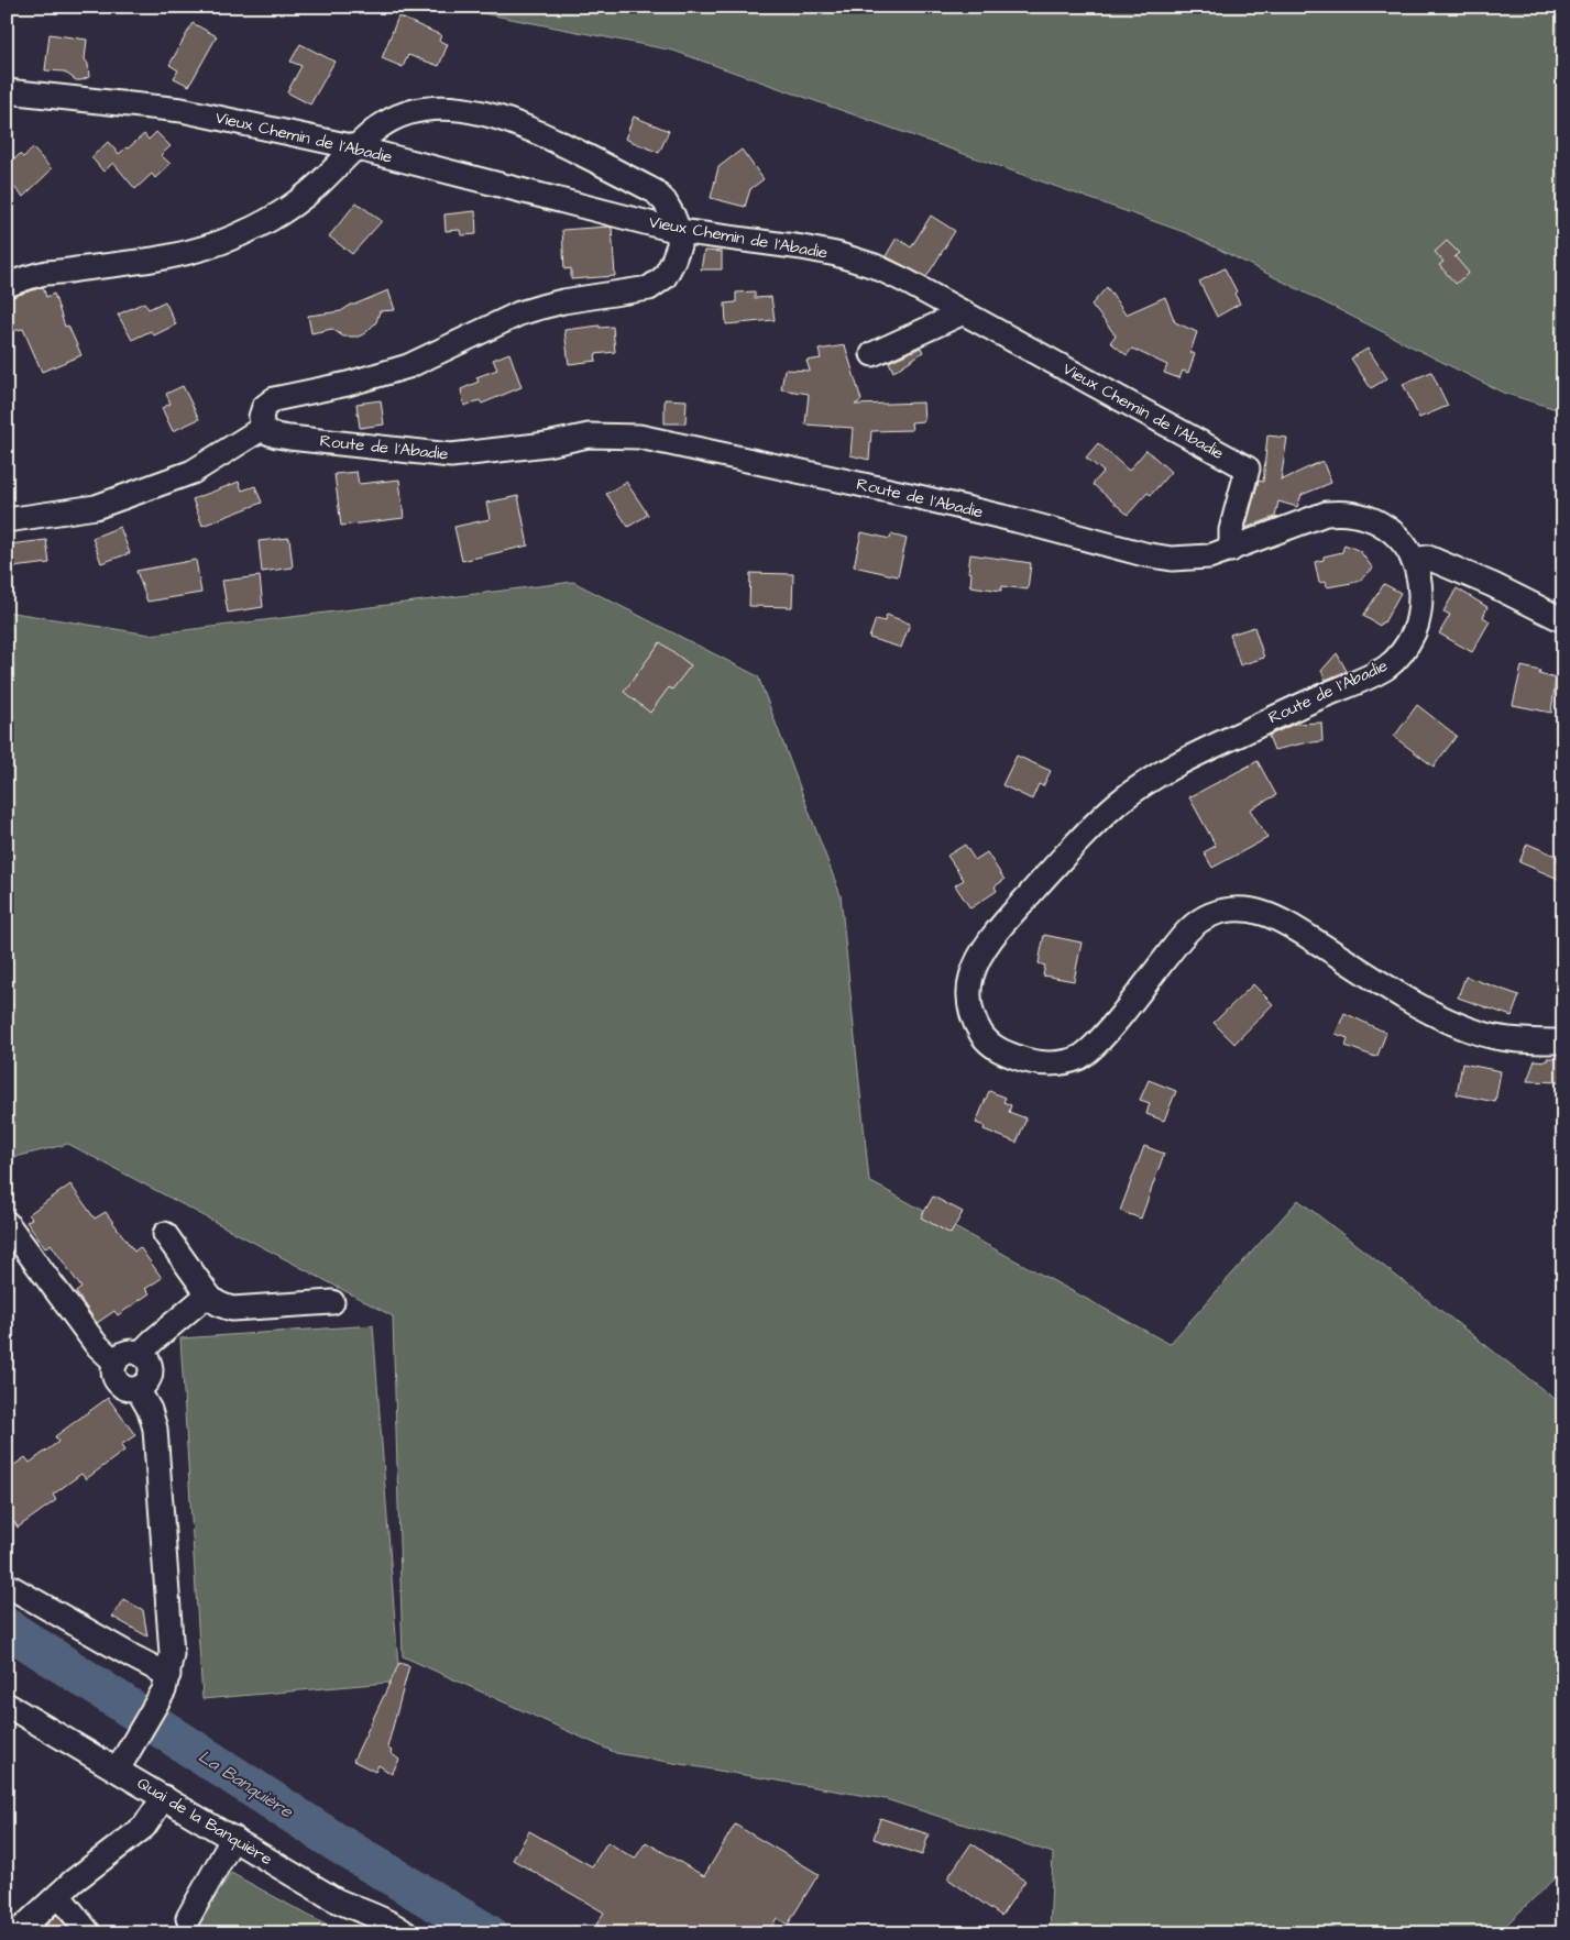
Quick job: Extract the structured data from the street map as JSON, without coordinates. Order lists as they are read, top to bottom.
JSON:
{
  "streets": {
    "street": ["Vieux Chemin de l'Abadie", "Route de l'Abadie", "Quai de la Banquière"]
  },
  "crossings": [
    ["Vieux Chemin de l'Abadie", "Route de l'Abadie"]
  ],
  "water": ["La Banquière"]
}
